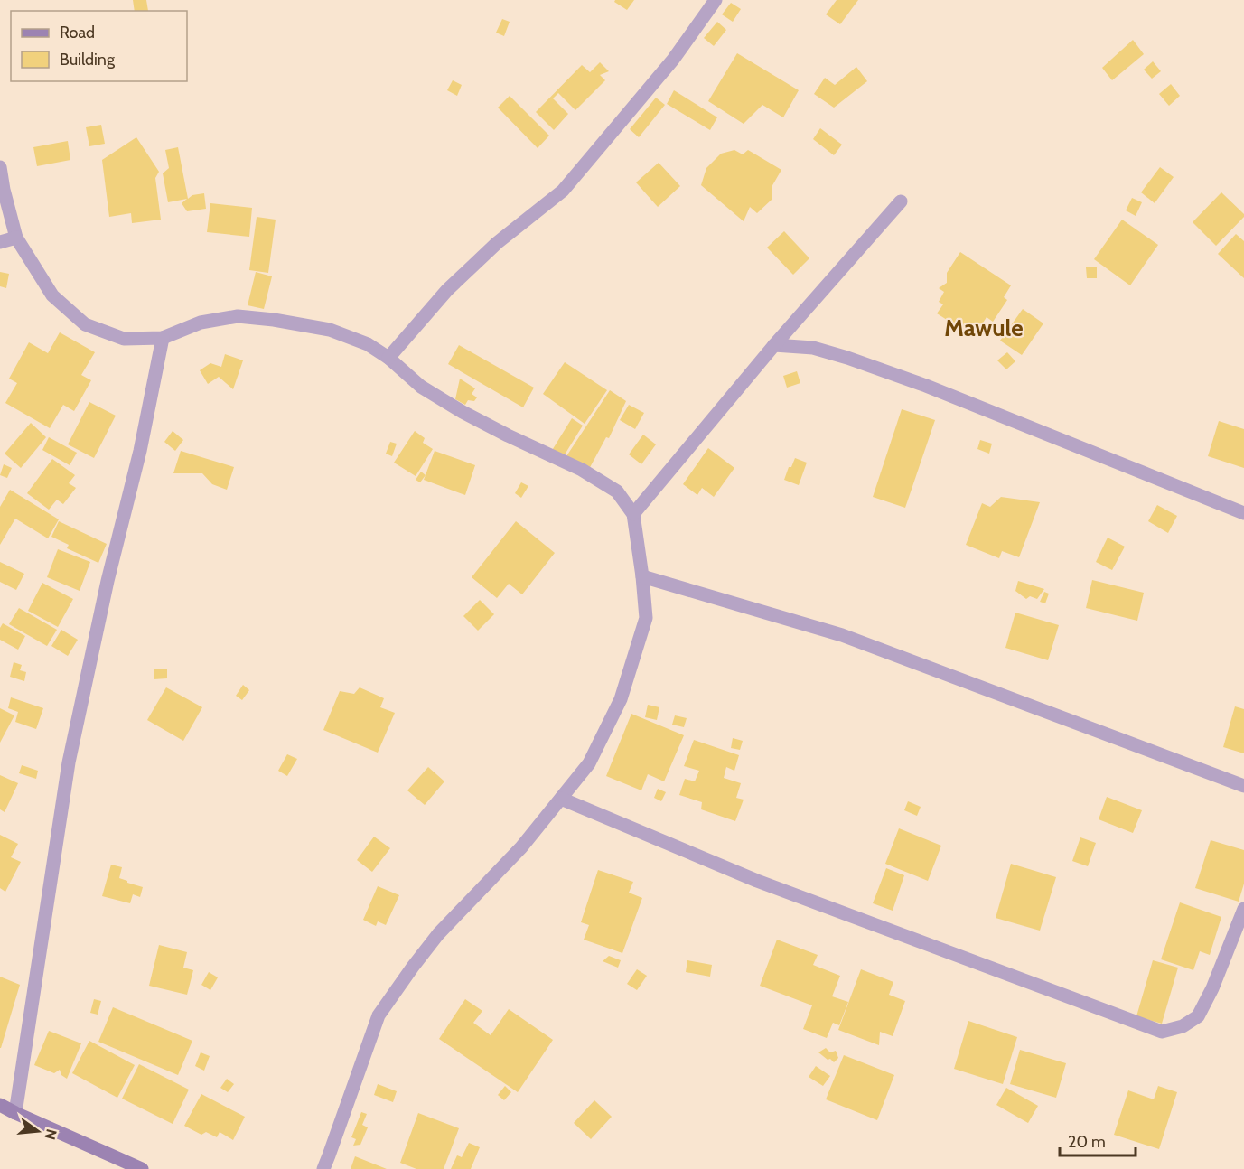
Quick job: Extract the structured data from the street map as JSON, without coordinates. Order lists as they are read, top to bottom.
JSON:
{
  "districts": ["Mawule"],
  "legend": ["Road", "Building"],
  "scale_bar": "20 m",
  "north": "right"
}
